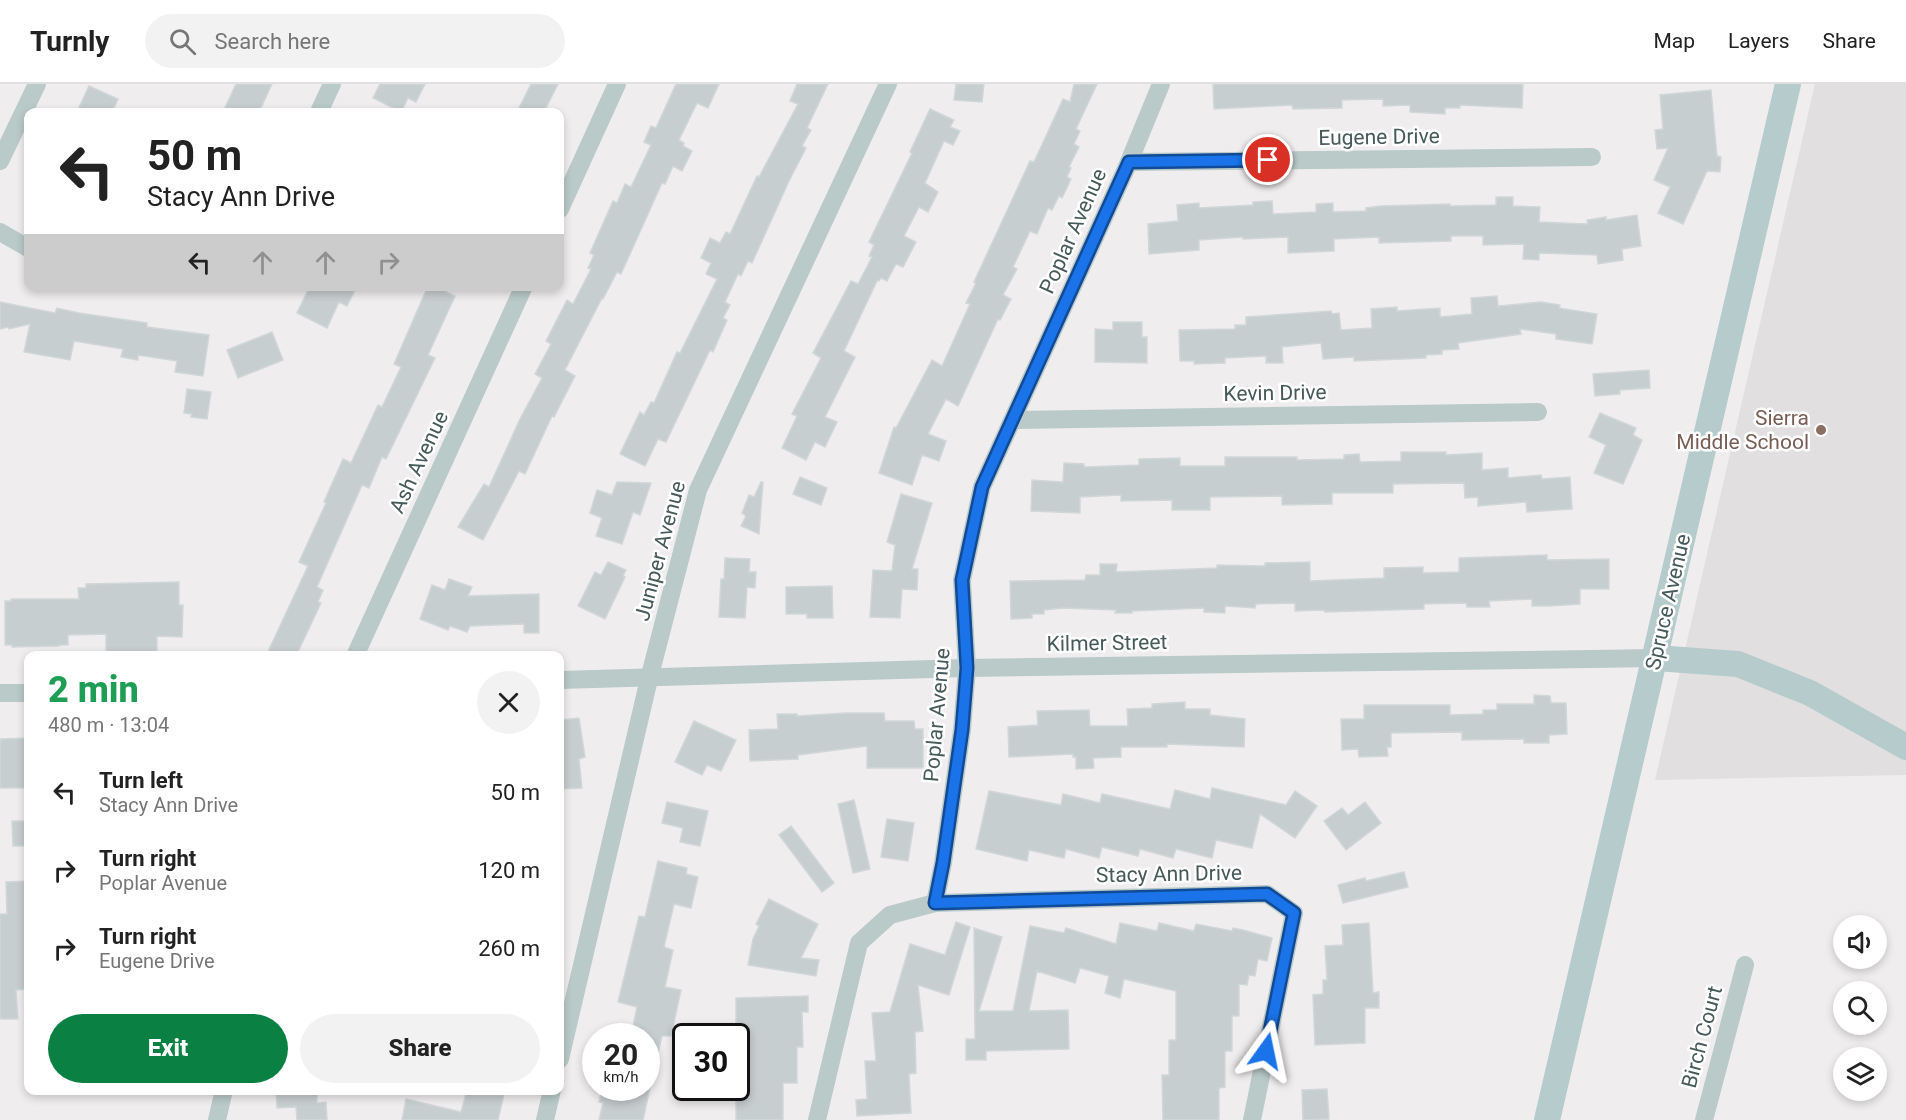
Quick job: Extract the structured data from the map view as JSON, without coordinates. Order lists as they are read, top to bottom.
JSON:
{
  "streets": {
    "main road": ["Spruce Avenue"],
    "street": [
      "Eugene Drive",
      "Poplar Avenue",
      "Kevin Drive",
      "Ash Avenue",
      "Juniper Avenue",
      "Kilmer Street",
      "Stacy Ann Drive",
      "Birch Court"
    ]
  },
  "crossings": [
    ["Eugene Drive", "Poplar Avenue"],
    ["Poplar Avenue", "Kevin Drive"],
    ["Poplar Avenue", "Kilmer Street"],
    ["Poplar Avenue", "Stacy Ann Drive"],
    ["Juniper Avenue", "Kilmer Street"],
    ["Spruce Avenue", "Kilmer Street"]
  ],
  "places": ["Sierra Middle School"],
  "page": {
    "header": "Turnly",
    "search": "Search here",
    "nav": ["Map", "Layers", "Share"],
    "turn": ["50 m", "Stacy Ann Drive"],
    "heading": ["2 min", "480 m · 13:04"],
    "list": [
      {
        "name": "Turn left",
        "note": "Stacy Ann Drive",
        "value": "50 m"
      },
      {
        "name": "Turn right",
        "note": "Poplar Avenue",
        "value": "120 m"
      },
      {
        "name": "Turn right",
        "note": "Eugene Drive",
        "value": "260 m"
      }
    ],
    "buttons": ["Exit", "Share"],
    "speed": "20 km/h",
    "limit": "30"
  }
}
